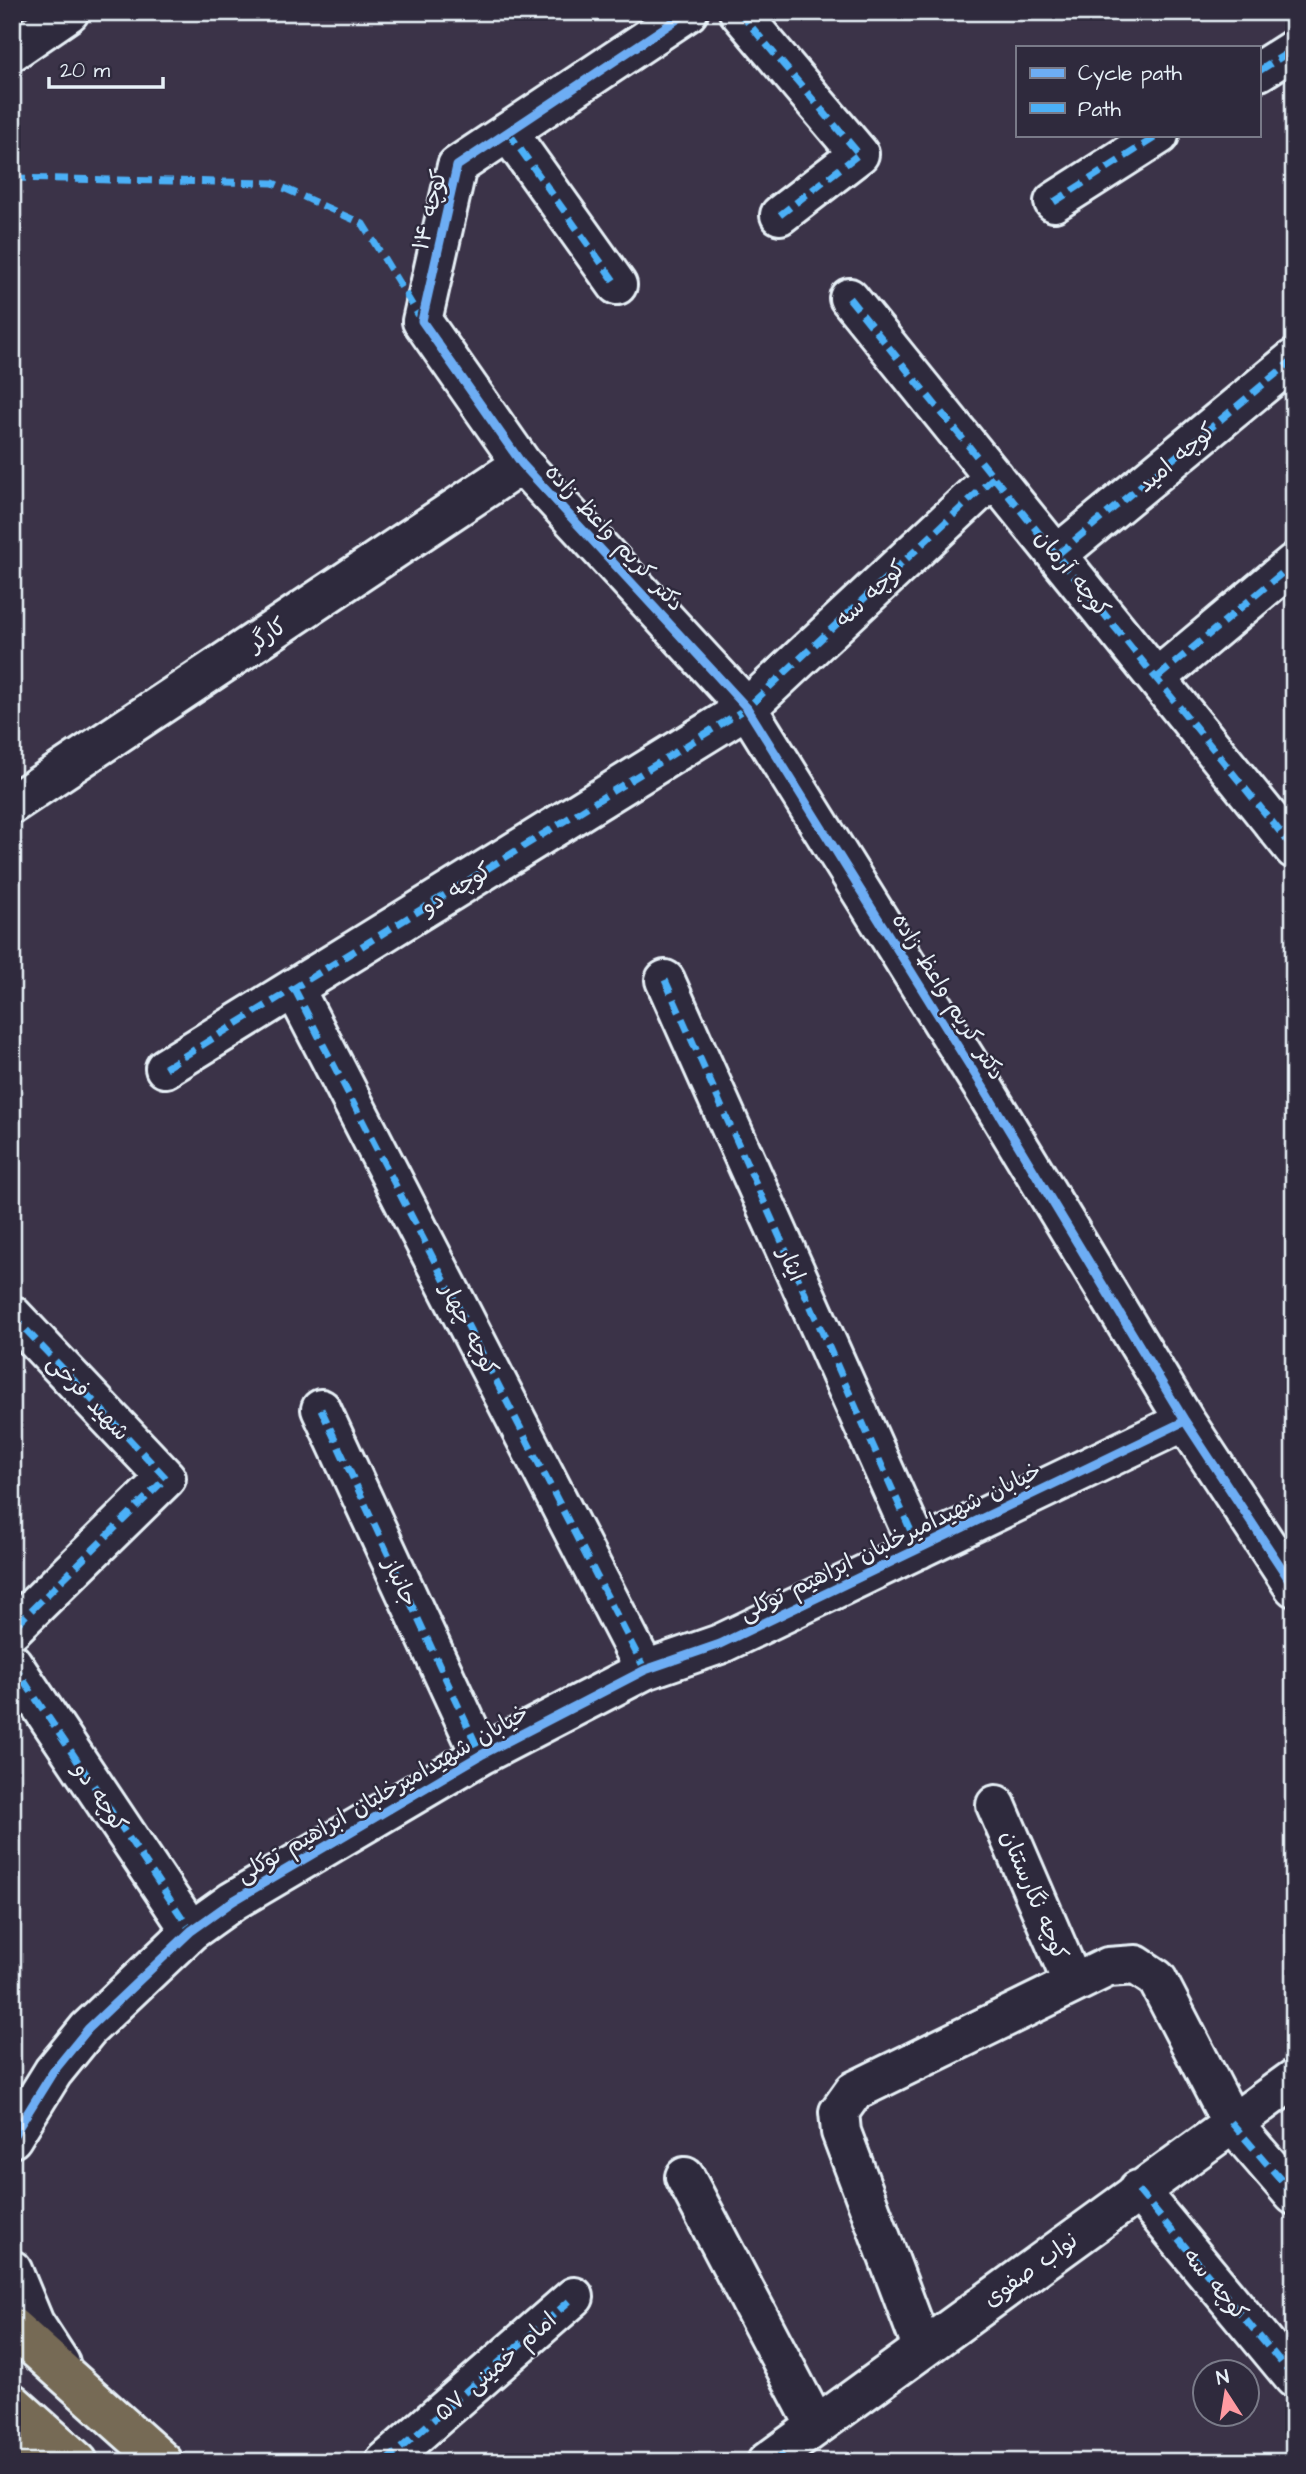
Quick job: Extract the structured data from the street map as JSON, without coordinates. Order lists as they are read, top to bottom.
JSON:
{
  "streets": {
    "street": [
      "کوچه ۱۴",
      "کوچه امید",
      "دکتر کریم واعظ زاده",
      "کوچه آرمان",
      "کوچه سه",
      "کارگر",
      "کوچه دو",
      "ایثار",
      "کوچه چهار",
      "شهید فرخی",
      "خیابان شهیدامیرخلبان ابراهیم توکلی",
      "جانباز",
      "کوچه نگارستتان",
      "نواب صفوی",
      "امام خمینی ۵۷"
    ]
  },
  "crossings": [
    ["کوچه ۱۴", "دکتر کریم واعظ زاده"],
    ["کوچه ۱۴", "کارگر"],
    ["کوچه امید", "کوچه آرمان"],
    ["دکتر کریم واعظ زاده", "کوچه سه"],
    ["دکتر کریم واعظ زاده", "کارگر"],
    ["دکتر کریم واعظ زاده", "کوچه دو"],
    ["دکتر کریم واعظ زاده", "خیابان شهیدامیرخلبان ابراهیم توکلی"],
    ["کوچه آرمان", "کوچه سه"],
    ["کوچه سه", "کوچه دو"],
    ["کوچه سه", "نواب صفوی"],
    ["کوچه دو", "کوچه چهار"],
    ["کوچه دو", "خیابان شهیدامیرخلبان ابراهیم توکلی"],
    ["ایثار", "خیابان شهیدامیرخلبان ابراهیم توکلی"],
    ["کوچه چهار", "خیابان شهیدامیرخلبان ابراهیم توکلی"],
    ["خیابان شهیدامیرخلبان ابراهیم توکلی", "جانباز"]
  ],
  "legend": ["Cycle path", "Path"],
  "scale_bar": "20 m",
  "north": "top"
}
